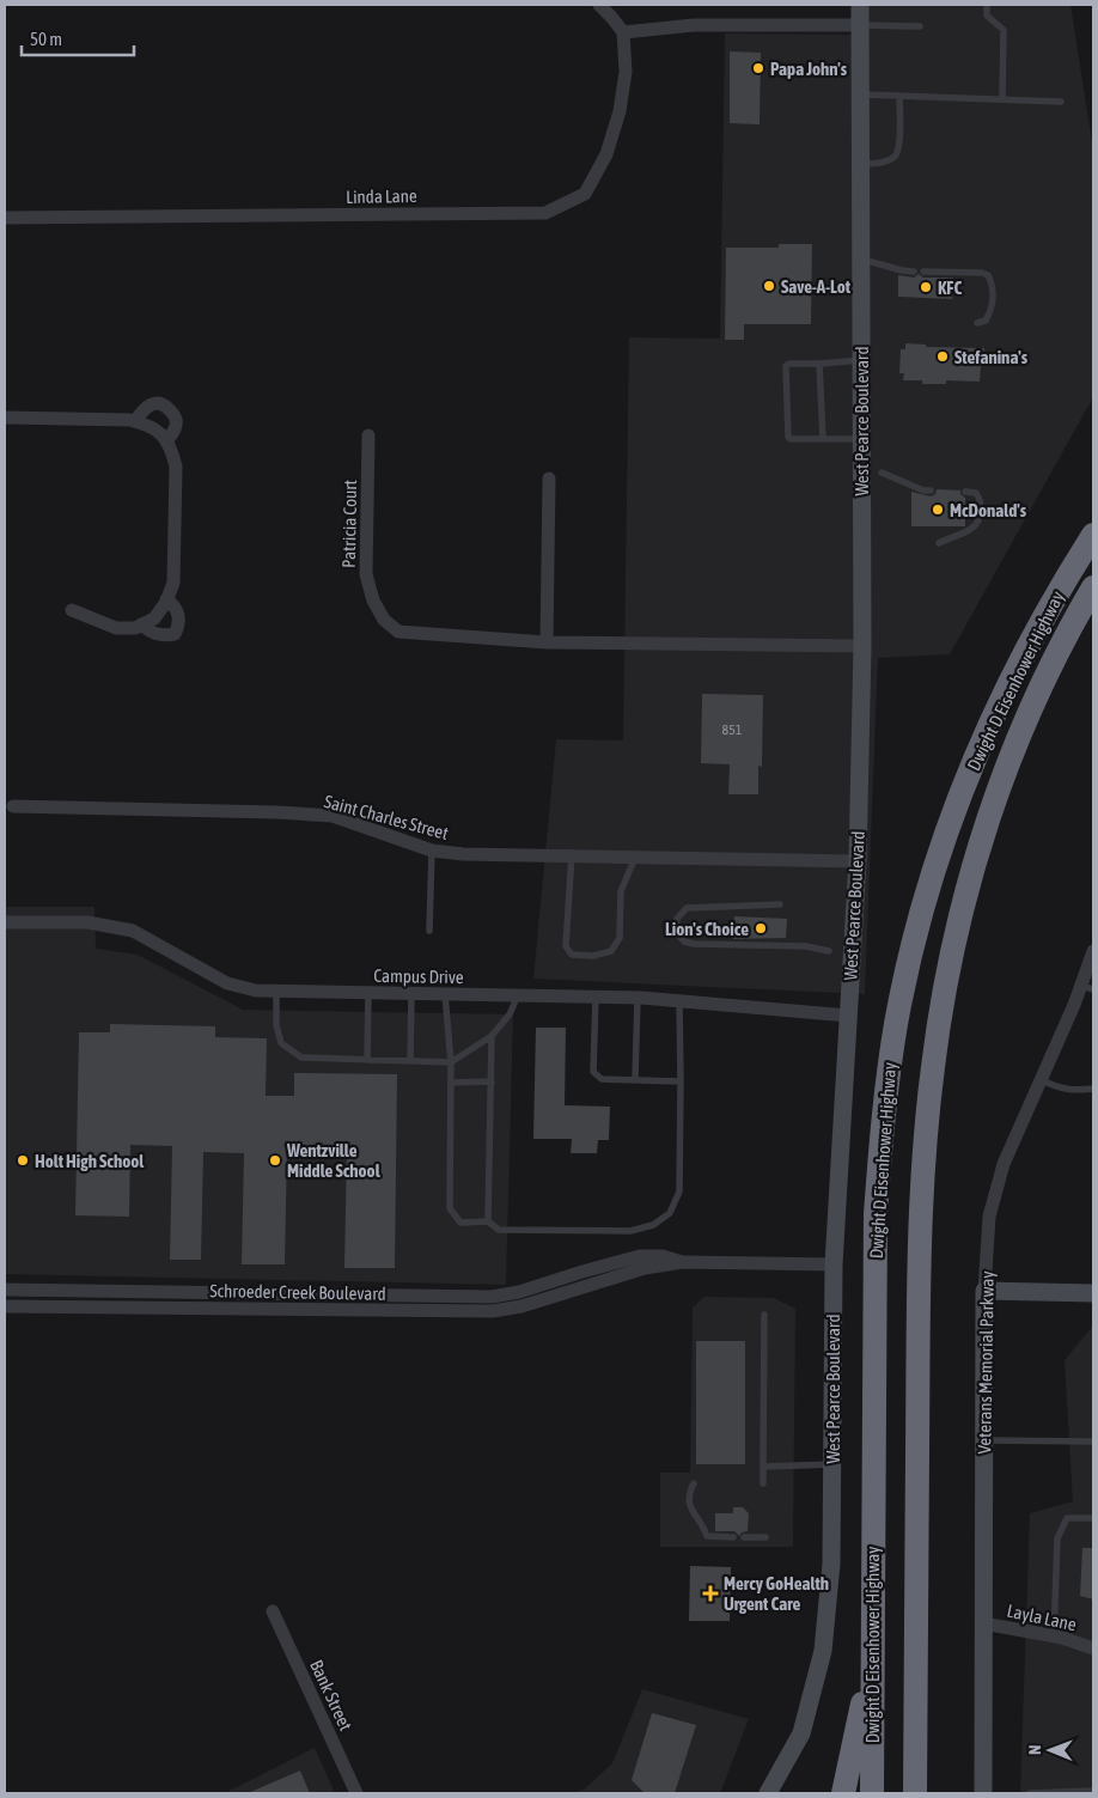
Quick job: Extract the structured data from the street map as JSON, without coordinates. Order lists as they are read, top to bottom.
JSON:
{
  "streets": {
    "highway": ["Dwight D Eisenhower Highway"],
    "main road": ["West Pearce Boulevard", "Veterans Memorial Parkway"],
    "street": [
      "Linda Lane",
      "Patricia Court",
      "Saint Charles Street",
      "Campus Drive",
      "Schroeder Creek Boulevard",
      "Layla Lane",
      "Bank Street"
    ]
  },
  "crossings": [
    ["West Pearce Boulevard", "Patricia Court"],
    ["West Pearce Boulevard", "Saint Charles Street"],
    ["West Pearce Boulevard", "Campus Drive"],
    ["West Pearce Boulevard", "Schroeder Creek Boulevard"],
    ["Veterans Memorial Parkway", "Layla Lane"]
  ],
  "places": {
    "other": [
      "Papa John's",
      "Save-A-Lot",
      "KFC",
      "Stefanina's",
      "McDonald's",
      "Lion's Choice",
      "Holt High School",
      "Wentzville Middle School"
    ],
    "health": ["Mercy GoHealth Urgent Care"]
  },
  "house_numbers": ["851"],
  "scale_bar": "50 m",
  "north": "left"
}
